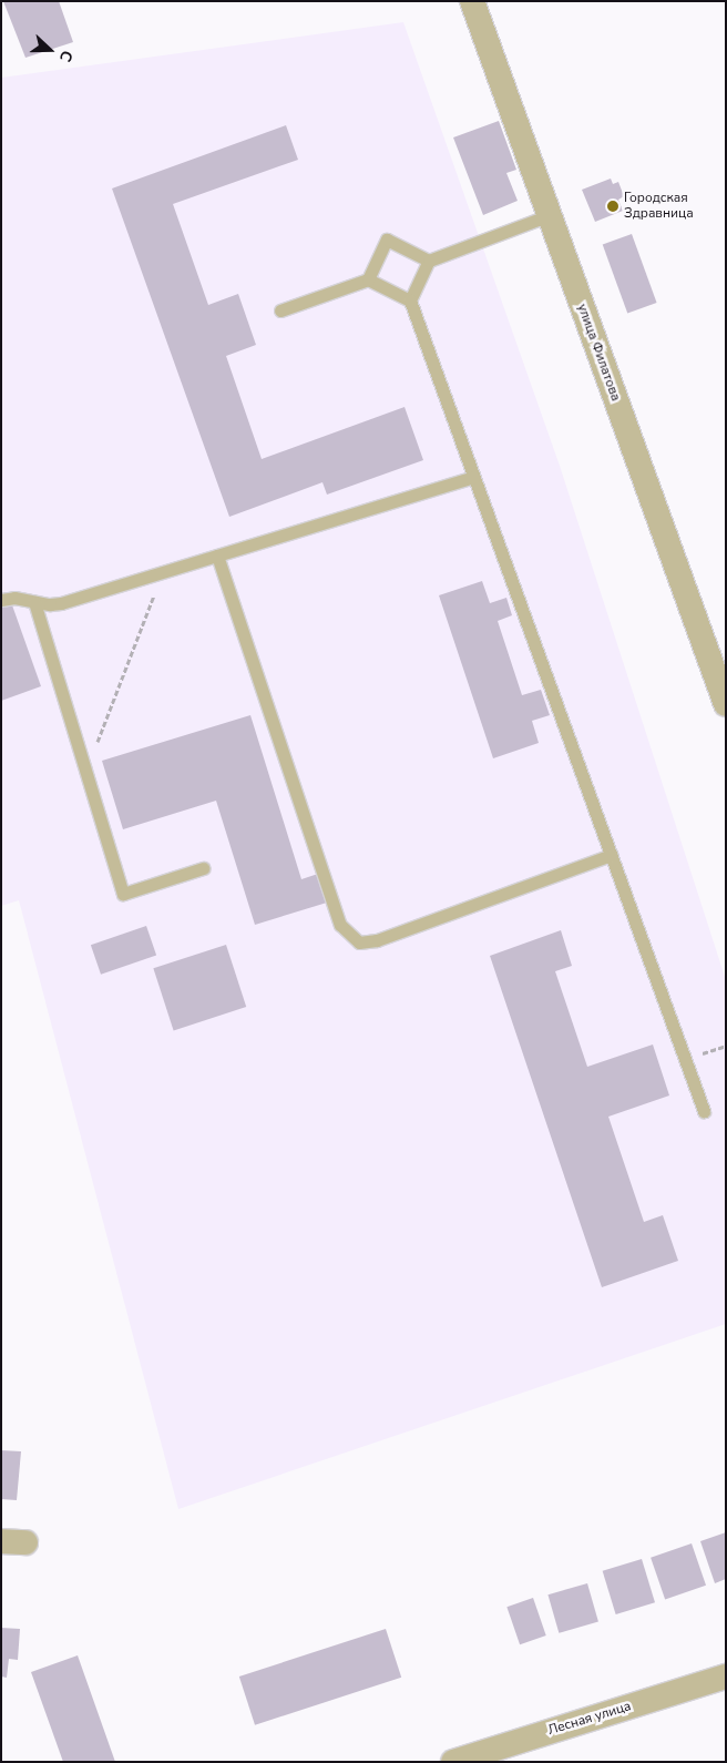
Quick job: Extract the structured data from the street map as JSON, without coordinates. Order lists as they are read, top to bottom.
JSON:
{
  "streets": {
    "street": ["улица Филатова", "Лесная улица"]
  },
  "places": ["Городская Здравница"],
  "north": "right"
}
